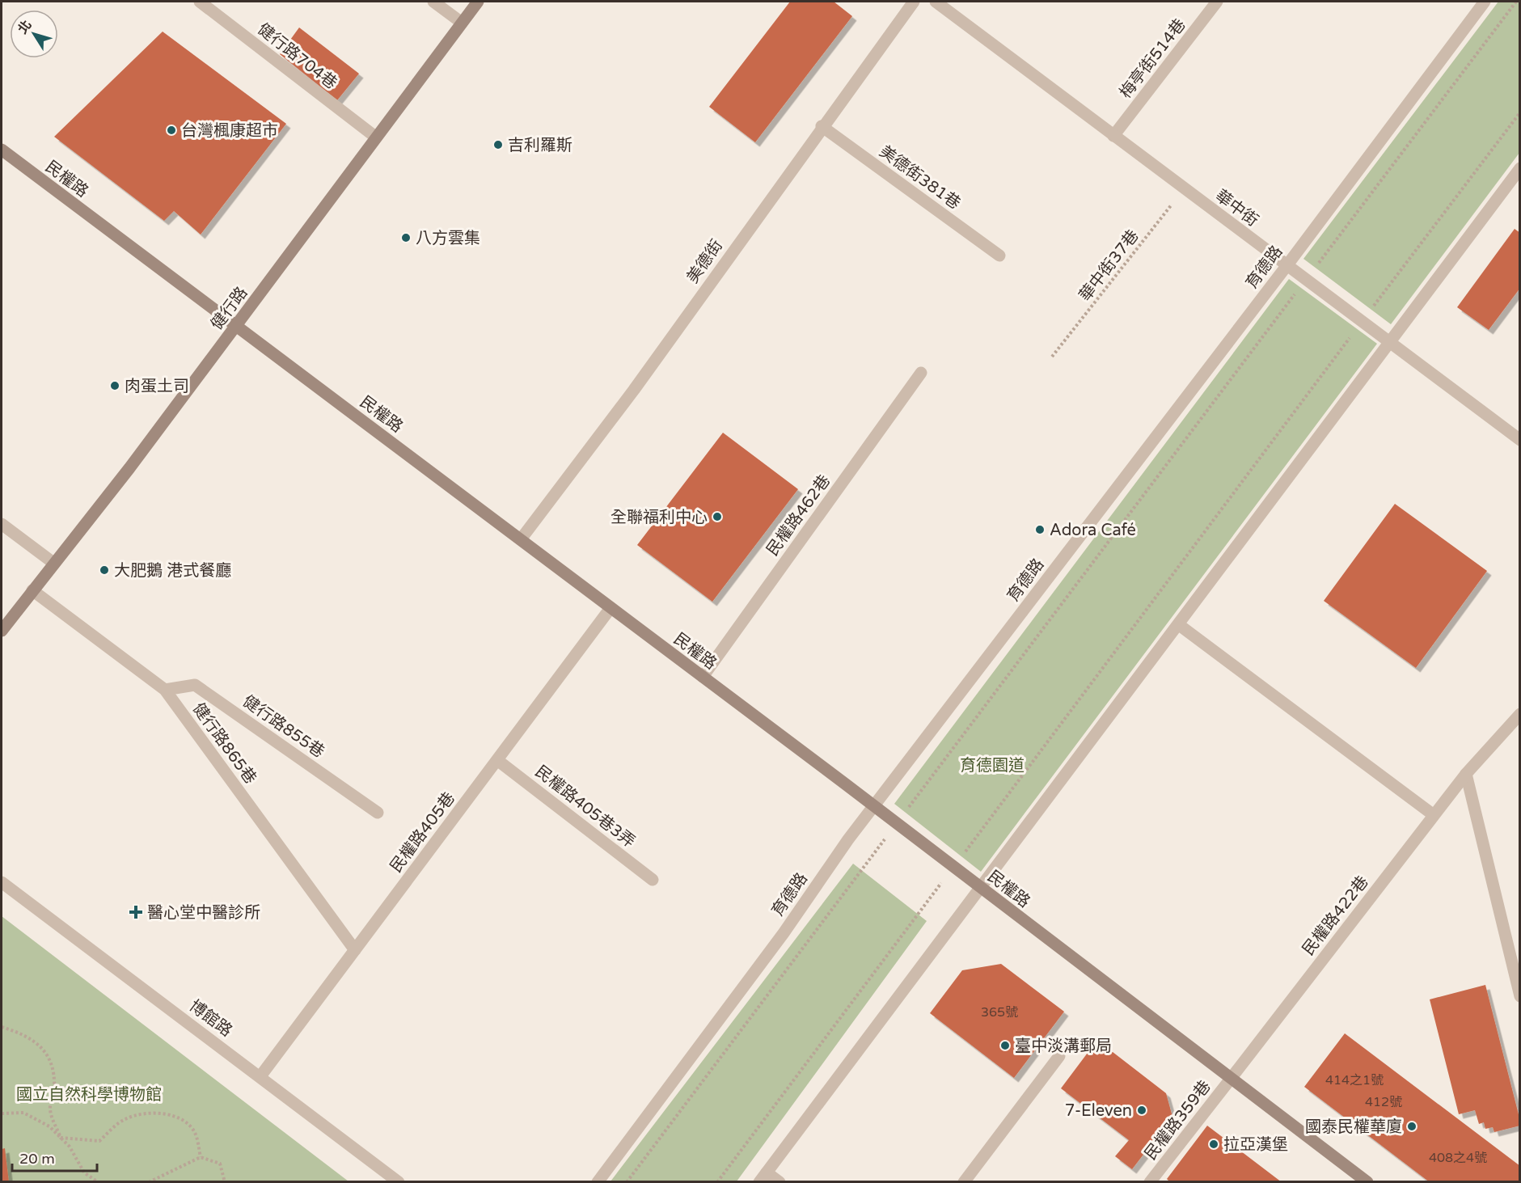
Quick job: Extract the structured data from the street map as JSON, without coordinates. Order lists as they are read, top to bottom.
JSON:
{
  "streets": {
    "street": [
      "健行路704巷",
      "梅亭街514巷",
      "美德街381巷",
      "民權路",
      "華中街",
      "美德街",
      "育德路",
      "健行路",
      "民權路462巷",
      "健行路855巷",
      "健行路865巷",
      "民權路405巷3弄",
      "民權路405巷",
      "民權路422巷",
      "博館路",
      "民權路359巷"
    ],
    "path": ["華中街37巷"]
  },
  "crossings": [
    ["健行路704巷", "健行路"],
    ["梅亭街514巷", "華中街"],
    ["美德街381巷", "美德街"],
    ["民權路", "美德街"],
    ["民權路", "育德路"],
    ["民權路", "健行路"],
    ["民權路", "民權路462巷"],
    ["民權路", "民權路405巷"],
    ["民權路", "民權路422巷"],
    ["民權路", "民權路359巷"],
    ["華中街", "華中街37巷"],
    ["華中街", "育德路"],
    ["健行路", "健行路865巷"],
    ["健行路855巷", "健行路865巷"],
    ["健行路865巷", "民權路405巷"],
    ["民權路405巷3弄", "民權路405巷"],
    ["民權路405巷", "博館路"],
    ["民權路422巷", "民權路359巷"]
  ],
  "parks": ["育德園道", "國立自然科學博物館"],
  "places": {
    "other": [
      "台灣楓康超市",
      "吉利羅斯",
      "八方雲集",
      "肉蛋土司",
      "全聯福利中心",
      "Adora Café",
      "大肥鵝 港式餐廳",
      "臺中淡溝郵局",
      "7-Eleven",
      "國泰民權華廈",
      "拉亞漢堡"
    ],
    "health": ["醫心堂中醫診所"]
  },
  "house_numbers": [
    "365號",
    "414之1號",
    "412號",
    "408之4號"
  ],
  "scale_bar": "20 m",
  "north": "top left"
}
